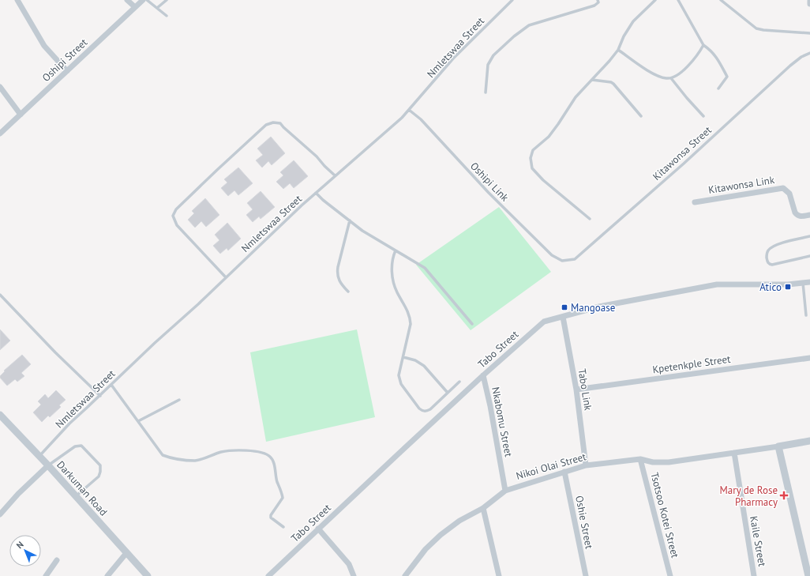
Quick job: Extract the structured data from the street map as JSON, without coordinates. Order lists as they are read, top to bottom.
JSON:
{
  "streets": {
    "street": [
      "Oshipi Street",
      "Kitawonsa Link",
      "Tabo Street",
      "Kpetenkple Street",
      "Tabo Link",
      "Nkabomu Street",
      "Nikoi Olai Street",
      "Darkuman Road",
      "Tsotsoo Kotei Street",
      "Oshie Street",
      "Kaile Street"
    ],
    "lane": ["Nmletswaa Street", "Kitawonsa Street", "Oshipi Link"]
  },
  "crossings": [
    ["Nmletswaa Street", "Oshipi Link"],
    ["Nmletswaa Street", "Darkuman Road"],
    ["Kitawonsa Street", "Oshipi Link"],
    ["Tabo Street", "Tabo Link"],
    ["Tabo Street", "Nkabomu Street"],
    ["Kpetenkple Street", "Tabo Link"],
    ["Tabo Link", "Nikoi Olai Street"],
    ["Nkabomu Street", "Nikoi Olai Street"],
    ["Nikoi Olai Street", "Tsotsoo Kotei Street"],
    ["Nikoi Olai Street", "Oshie Street"],
    ["Nikoi Olai Street", "Kaile Street"]
  ],
  "places": {
    "transit": ["Atico", "Mangoase"],
    "health": ["Mary de Rose Pharmacy"]
  },
  "north": "top left"
}
